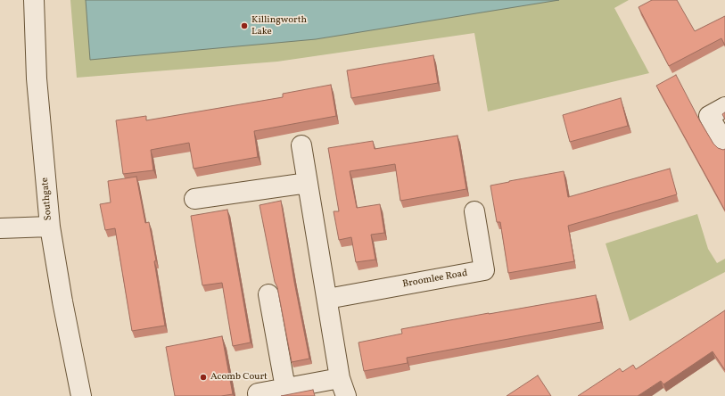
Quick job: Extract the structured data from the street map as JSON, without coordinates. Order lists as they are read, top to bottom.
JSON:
{
  "streets": {
    "street": ["Southgate", "Broomlee Road"]
  },
  "places": ["Killingworth Lake", "Acomb Court"]
}
